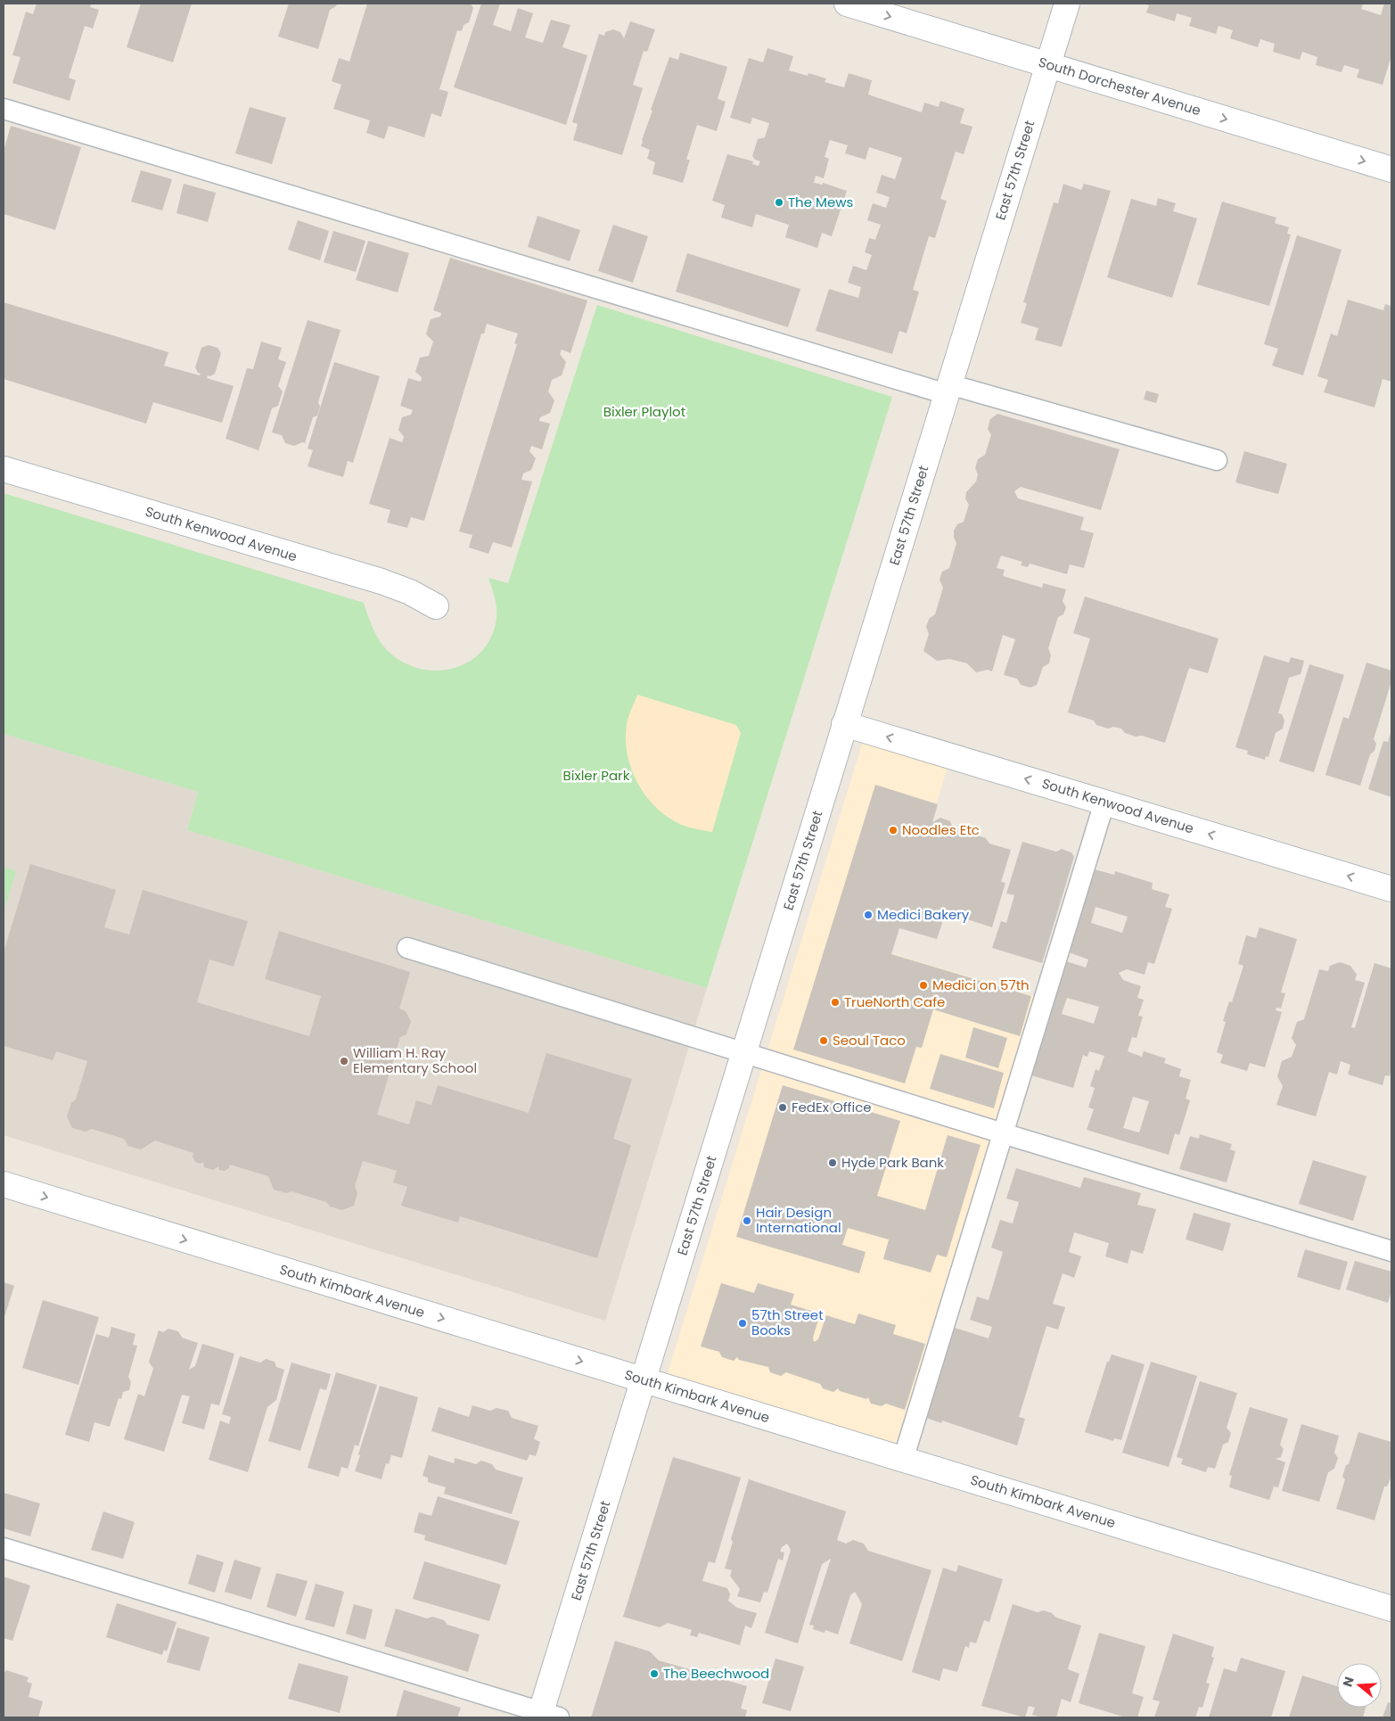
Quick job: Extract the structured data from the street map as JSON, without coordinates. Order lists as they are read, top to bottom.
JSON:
{
  "streets": {
    "street": [
      "South Dorchester Avenue",
      "East 57th Street",
      "South Kenwood Avenue",
      "South Kimbark Avenue"
    ]
  },
  "crossings": [
    ["South Dorchester Avenue", "East 57th Street"],
    ["East 57th Street", "South Kenwood Avenue"],
    ["East 57th Street", "South Kimbark Avenue"]
  ],
  "one_way": ["South Dorchester Avenue", "South Kenwood Avenue", "South Kimbark Avenue"],
  "parks": ["Bixler Playlot", "Bixler Park"],
  "places": [
    "The Mews",
    "Noodles Etc",
    "Medici Bakery",
    "Medici on 57th",
    "TrueNorth Cafe",
    "Seoul Taco",
    "William H. Ray Elementary School",
    "FedEx Office",
    "Hyde Park Bank",
    "Hair Design International",
    "57th Street Books",
    "The Beechwood"
  ],
  "north": "left"
}
